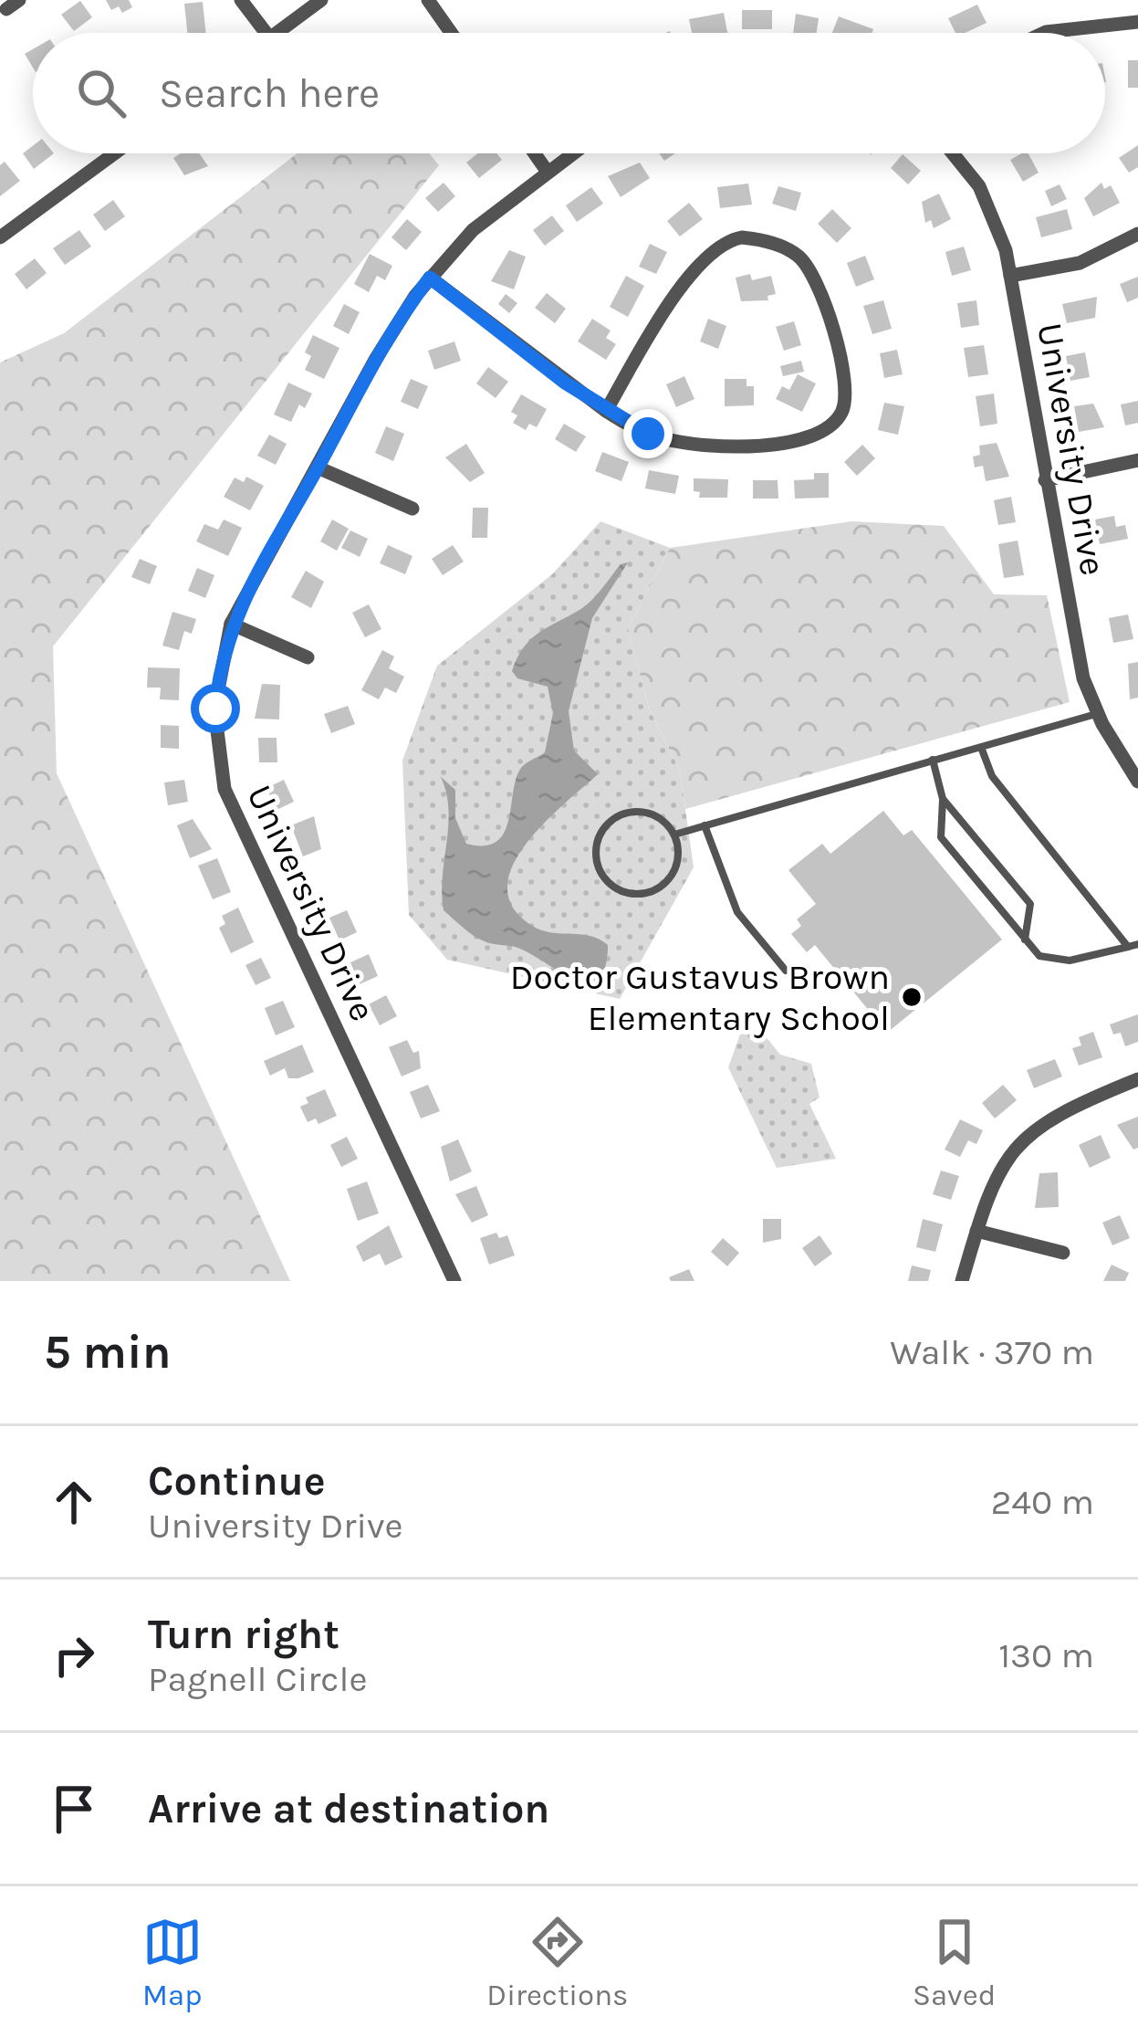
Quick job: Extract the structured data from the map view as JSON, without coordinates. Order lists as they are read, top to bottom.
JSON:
{
  "streets": {
    "street": ["University Drive"]
  },
  "places": ["Doctor Gustavus Brown Elementary School"],
  "page": {
    "search": "Search here",
    "heading": ["5 min", "Walk · 370 m"],
    "list": [
      ["Continue", "University Drive", "240 m"],
      ["Turn right", "Pagnell Circle", "130 m"],
      "Arrive at destination"
    ],
    "nav": ["Map", "Directions", "Saved"]
  }
}
